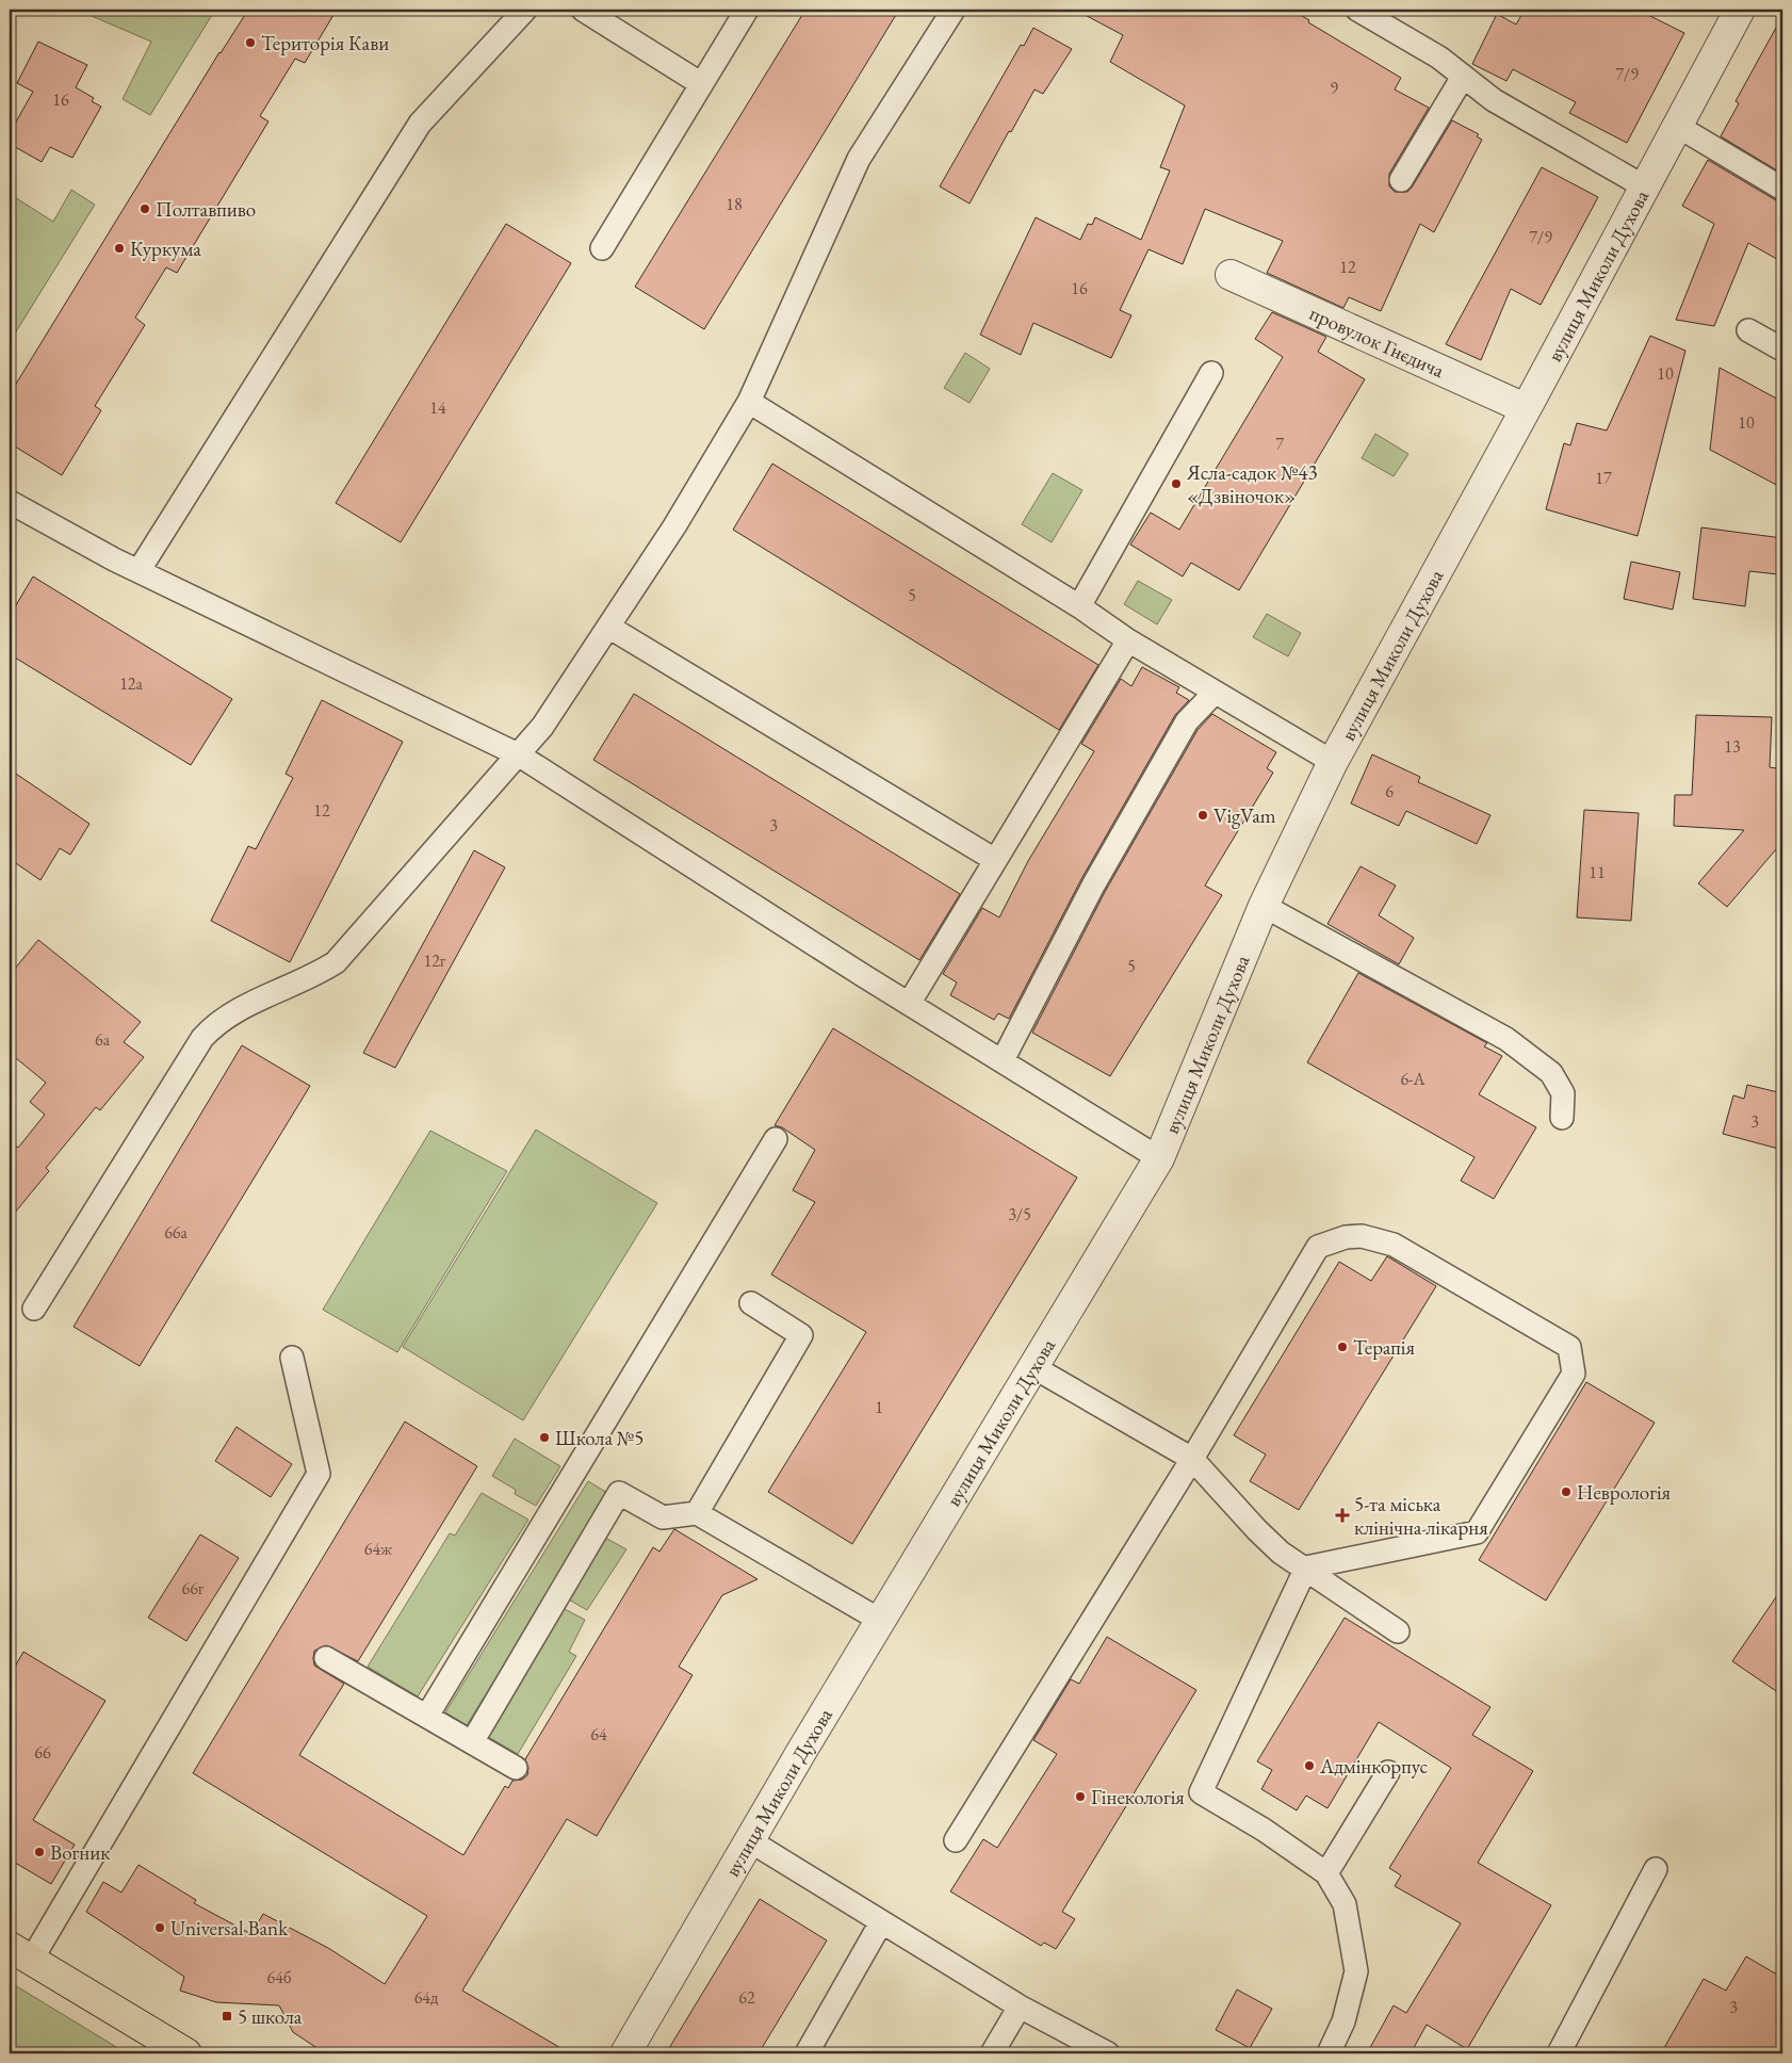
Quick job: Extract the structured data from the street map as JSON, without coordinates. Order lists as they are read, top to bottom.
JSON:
{
  "streets": {
    "street": ["вулиця Миколи Духова", "провулок Гнєдича"]
  },
  "crossings": [
    ["вулиця Миколи Духова", "провулок Гнєдича"]
  ],
  "places": {
    "other": [
      "Територія Кави",
      "Полтавпиво",
      "Куркума",
      "Ясла-садок №43 «Дзвіночок»",
      "VigVam",
      "Терапія",
      "Школа №5",
      "Неврологія",
      "Адмінкорпус",
      "Гінекологія",
      "Вогник",
      "Universal Bank"
    ],
    "health": ["5-та міська клінічна лікарня"],
    "transit": ["5 школа"]
  },
  "house_numbers": [
    "7/9",
    "9",
    "16",
    "18",
    "7/9",
    "12",
    "16",
    "10",
    "14",
    "10",
    "7",
    "17",
    "5",
    "12а",
    "13",
    "6",
    "12",
    "3",
    "11",
    "12г",
    "5",
    "6а",
    "6-А",
    "3",
    "3/5",
    "66а",
    "1",
    "64ж",
    "66г",
    "64",
    "66",
    "64б",
    "64д",
    "62",
    "3"
  ]
}
